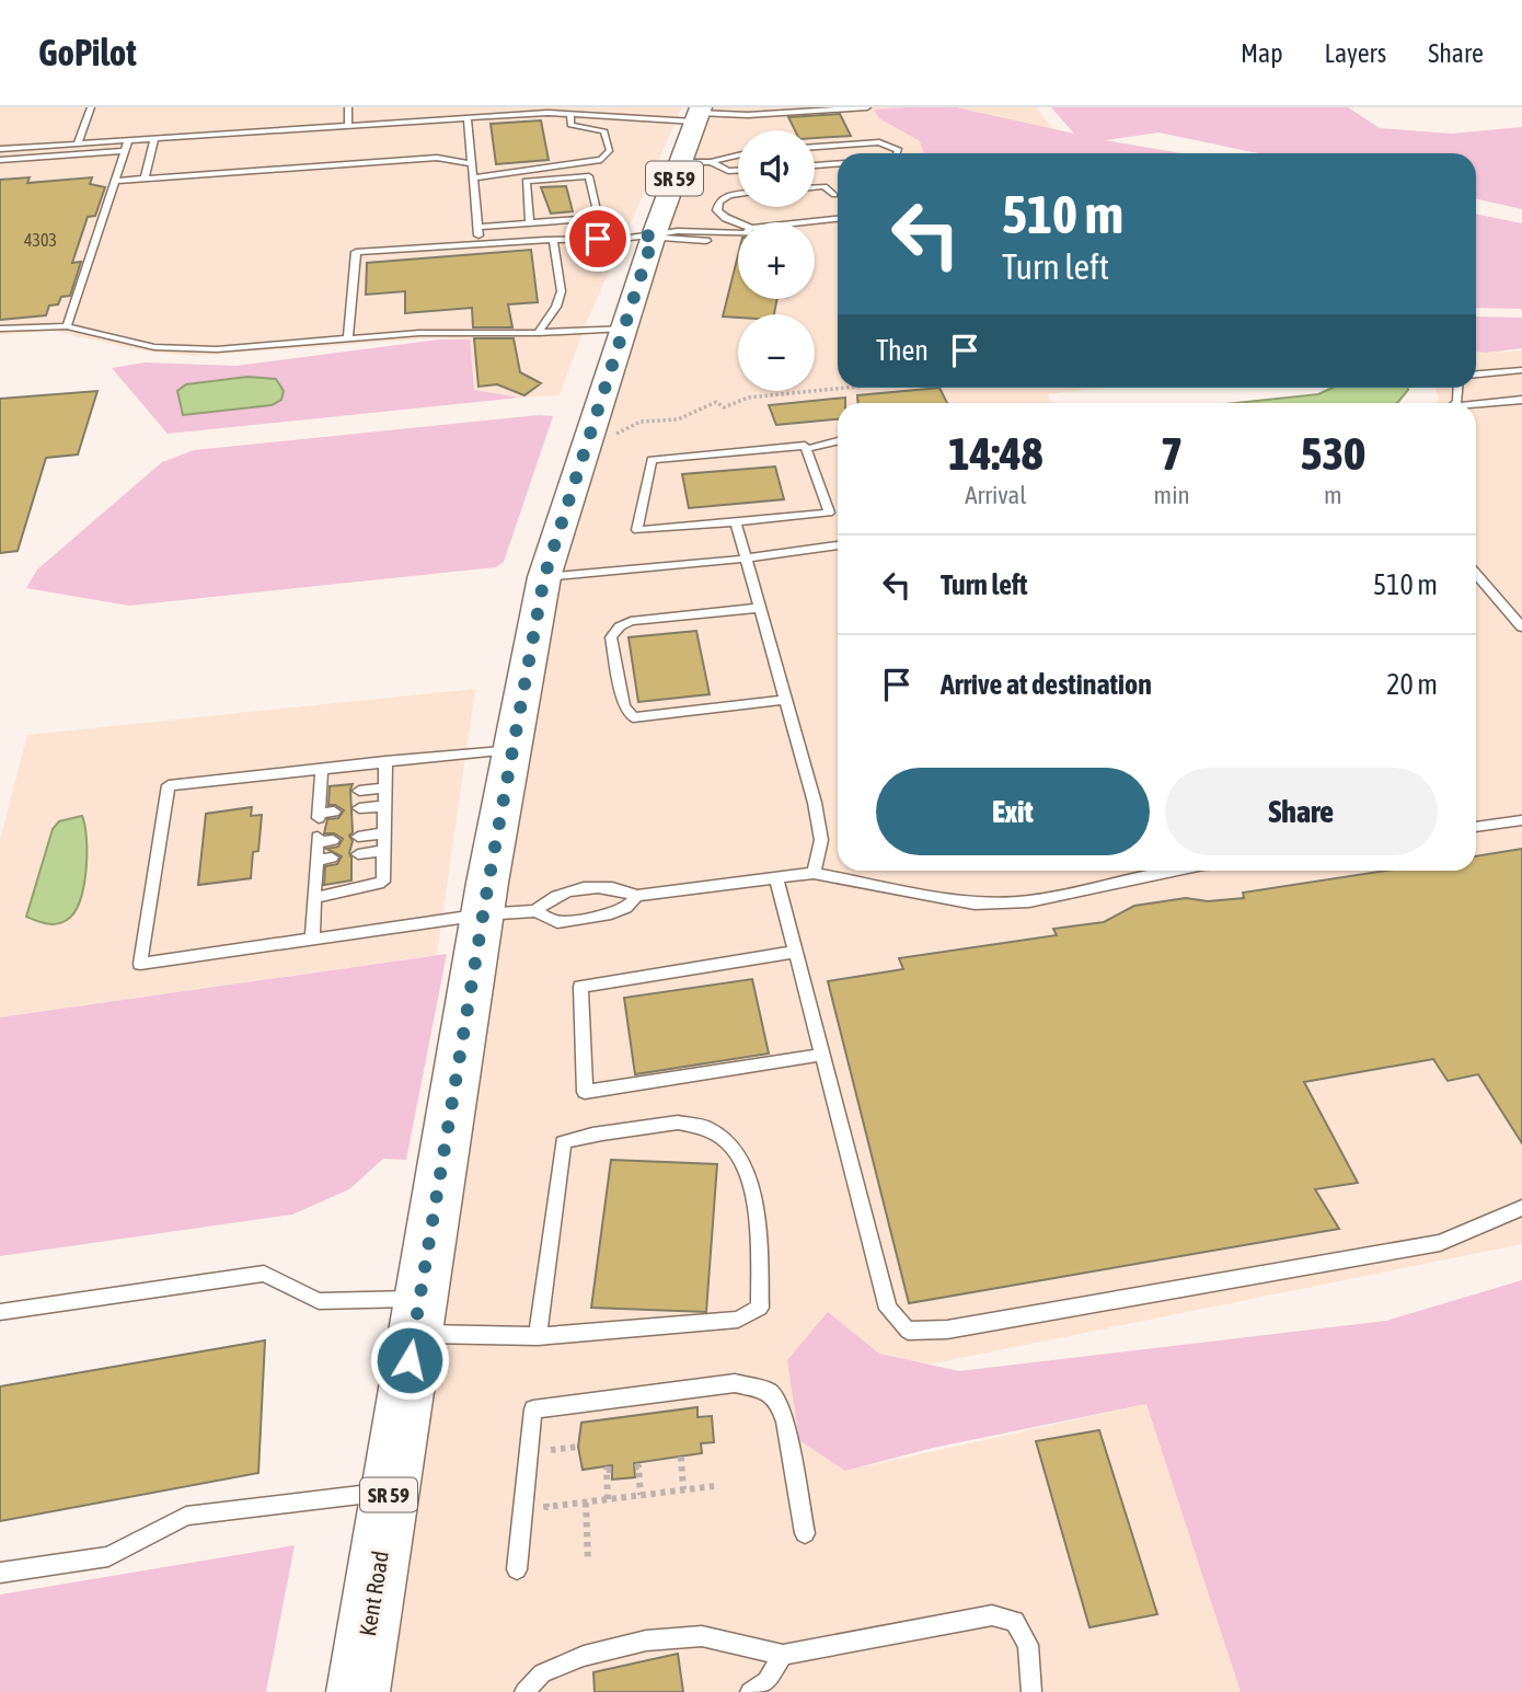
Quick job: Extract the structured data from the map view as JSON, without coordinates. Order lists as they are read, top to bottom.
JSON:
{
  "streets": {
    "main road": ["SR 59", "Kent Road"]
  },
  "house_numbers": ["4303"],
  "page": {
    "header": "GoPilot",
    "nav": ["Map", "Layers", "Share"],
    "map_buttons": ["+", "−"],
    "turn": ["510 m", "Turn left"],
    "then": "Then",
    "eta": [
      "14:48",
      "Arrival",
      "7",
      "min",
      "530",
      "m"
    ],
    "list": [
      {
        "name": "Turn left",
        "value": "510 m"
      },
      {
        "name": "Arrive at destination",
        "value": "20 m"
      }
    ],
    "buttons": ["Exit", "Share"]
  }
}
